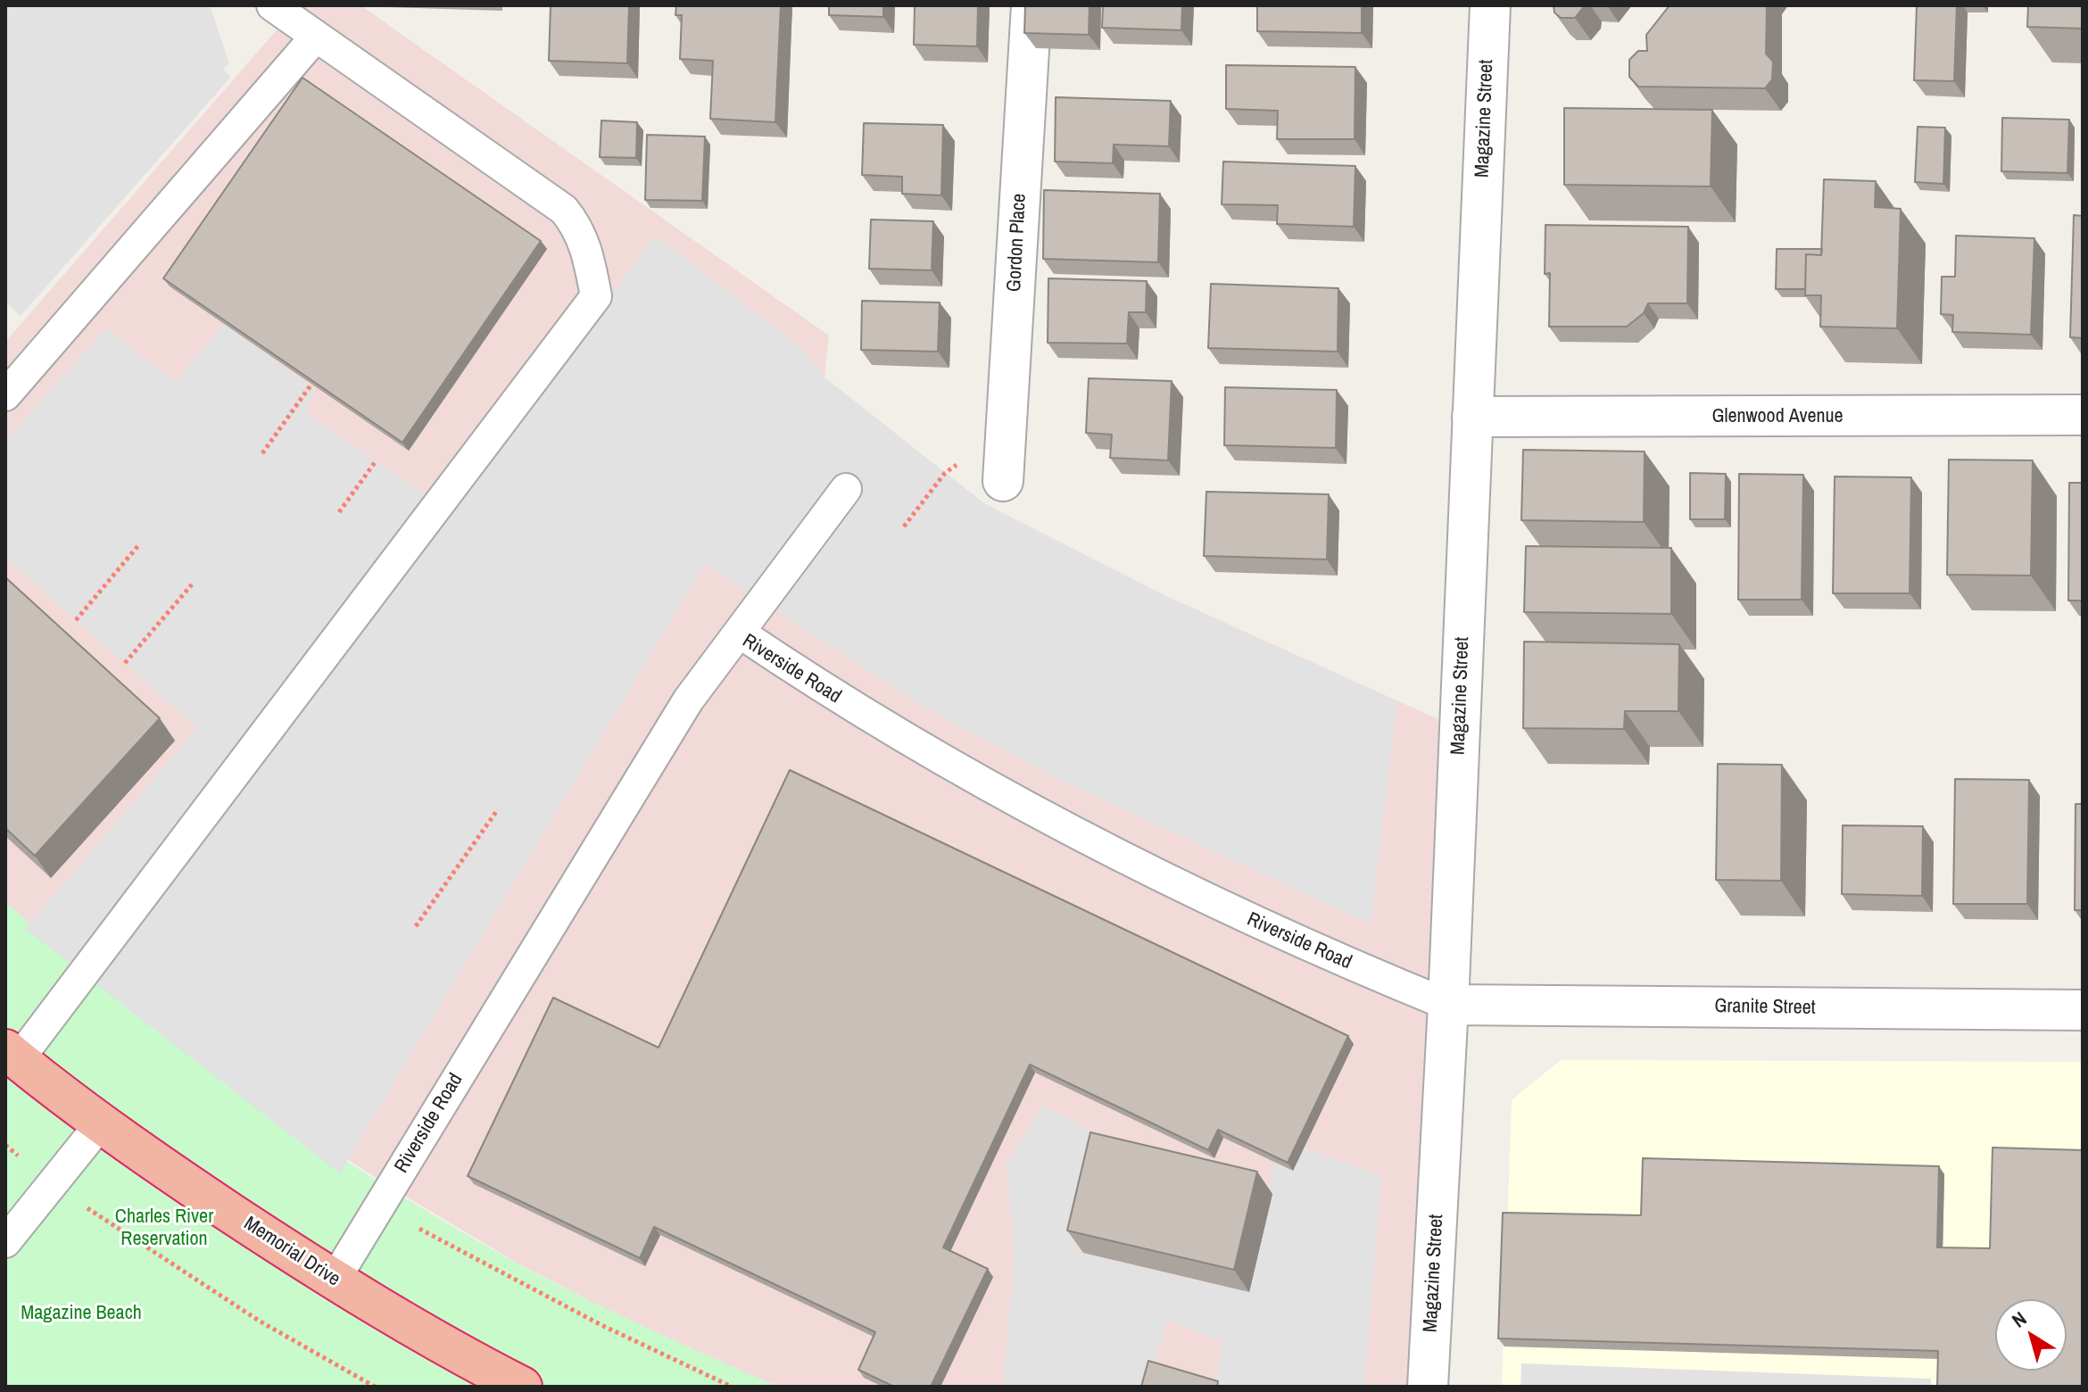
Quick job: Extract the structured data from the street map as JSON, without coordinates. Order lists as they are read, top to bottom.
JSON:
{
  "streets": {
    "highway": ["Memorial Drive"],
    "street": [
      "Magazine Street",
      "Gordon Place",
      "Glenwood Avenue",
      "Granite Street"
    ],
    "lane": ["Riverside Road"]
  },
  "crossings": [
    ["Magazine Street", "Glenwood Avenue"],
    ["Magazine Street", "Riverside Road"],
    ["Magazine Street", "Granite Street"],
    ["Riverside Road", "Granite Street"],
    ["Riverside Road", "Memorial Drive"]
  ],
  "parks": ["Charles River Reservation", "Magazine Beach"],
  "north": "top left"
}
